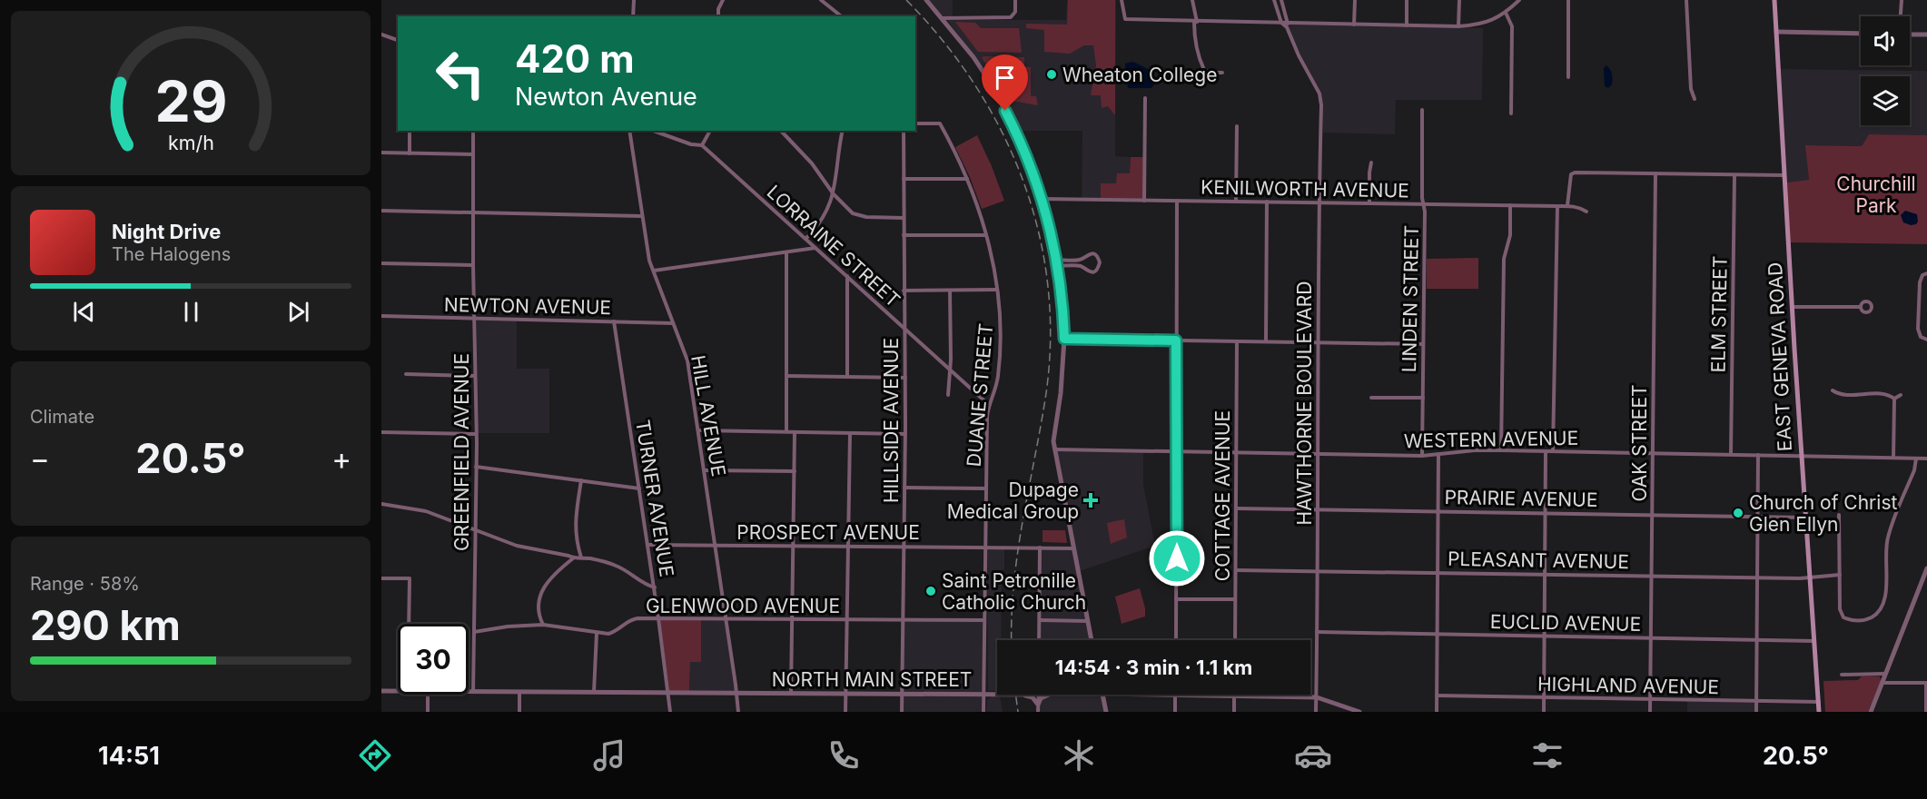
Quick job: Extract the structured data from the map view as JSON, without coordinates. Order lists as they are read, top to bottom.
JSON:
{
  "streets": {
    "main road": ["EAST GENEVA ROAD"],
    "street": [
      "KENILWORTH AVENUE",
      "LORRAINE STREET",
      "LINDEN STREET",
      "NEWTON AVENUE",
      "ELM STREET",
      "DUANE STREET",
      "HAWTHORNE BOULEVARD",
      "HILL AVENUE",
      "HILLSIDE AVENUE",
      "WESTERN AVENUE",
      "OAK STREET",
      "GREENFIELD AVENUE",
      "COTTAGE AVENUE",
      "TURNER AVENUE",
      "PRAIRIE AVENUE",
      "PROSPECT AVENUE",
      "PLEASANT AVENUE",
      "GLENWOOD AVENUE",
      "EUCLID AVENUE",
      "NORTH MAIN STREET",
      "HIGHLAND AVENUE"
    ]
  },
  "crossings": [
    ["KENILWORTH AVENUE", "LINDEN STREET"],
    ["KENILWORTH AVENUE", "HAWTHORNE BOULEVARD"],
    ["LORRAINE STREET", "DUANE STREET"],
    ["LORRAINE STREET", "HILLSIDE AVENUE"],
    ["LINDEN STREET", "WESTERN AVENUE"],
    ["NEWTON AVENUE", "HILL AVENUE"],
    ["NEWTON AVENUE", "GREENFIELD AVENUE"],
    ["NEWTON AVENUE", "TURNER AVENUE"],
    ["ELM STREET", "WESTERN AVENUE"],
    ["EAST GENEVA ROAD", "WESTERN AVENUE"],
    ["EAST GENEVA ROAD", "PRAIRIE AVENUE"],
    ["EAST GENEVA ROAD", "PLEASANT AVENUE"],
    ["EAST GENEVA ROAD", "EUCLID AVENUE"],
    ["EAST GENEVA ROAD", "HIGHLAND AVENUE"],
    ["DUANE STREET", "PROSPECT AVENUE"],
    ["DUANE STREET", "GLENWOOD AVENUE"],
    ["DUANE STREET", "NORTH MAIN STREET"],
    ["HAWTHORNE BOULEVARD", "WESTERN AVENUE"],
    ["HAWTHORNE BOULEVARD", "PRAIRIE AVENUE"],
    ["HAWTHORNE BOULEVARD", "PLEASANT AVENUE"],
    ["HAWTHORNE BOULEVARD", "EUCLID AVENUE"],
    ["HAWTHORNE BOULEVARD", "NORTH MAIN STREET"],
    ["HILL AVENUE", "PROSPECT AVENUE"],
    ["HILL AVENUE", "GLENWOOD AVENUE"],
    ["HILL AVENUE", "NORTH MAIN STREET"],
    ["HILLSIDE AVENUE", "PROSPECT AVENUE"],
    ["HILLSIDE AVENUE", "GLENWOOD AVENUE"],
    ["HILLSIDE AVENUE", "NORTH MAIN STREET"],
    ["WESTERN AVENUE", "OAK STREET"],
    ["WESTERN AVENUE", "COTTAGE AVENUE"],
    ["OAK STREET", "PRAIRIE AVENUE"],
    ["OAK STREET", "PLEASANT AVENUE"],
    ["OAK STREET", "EUCLID AVENUE"],
    ["OAK STREET", "HIGHLAND AVENUE"],
    ["GREENFIELD AVENUE", "GLENWOOD AVENUE"],
    ["GREENFIELD AVENUE", "NORTH MAIN STREET"],
    ["COTTAGE AVENUE", "PRAIRIE AVENUE"],
    ["COTTAGE AVENUE", "PLEASANT AVENUE"],
    ["TURNER AVENUE", "PROSPECT AVENUE"],
    ["TURNER AVENUE", "GLENWOOD AVENUE"],
    ["TURNER AVENUE", "NORTH MAIN STREET"]
  ],
  "parks": ["Churchill Park"],
  "places": {
    "other": ["Wheaton College", "Church of Christ Glen Ellyn", "Saint Petronille Catholic Church"],
    "health": ["Dupage Medical Group"]
  },
  "page": {
    "turn": ["420 m", "Newton Avenue"],
    "song": ["Night Drive", "The Halogens"],
    "tile": [
      "Climate",
      ["Range · 58%", "290 km"]
    ],
    "heat": ["−", "20.5°", "+"],
    "limit": "30",
    "trip": "14:54 · 3 min · 1.1 km",
    "tabs": ["14:51", "20.5°"],
    "gauge": ["29", "km/h"]
  }
}
